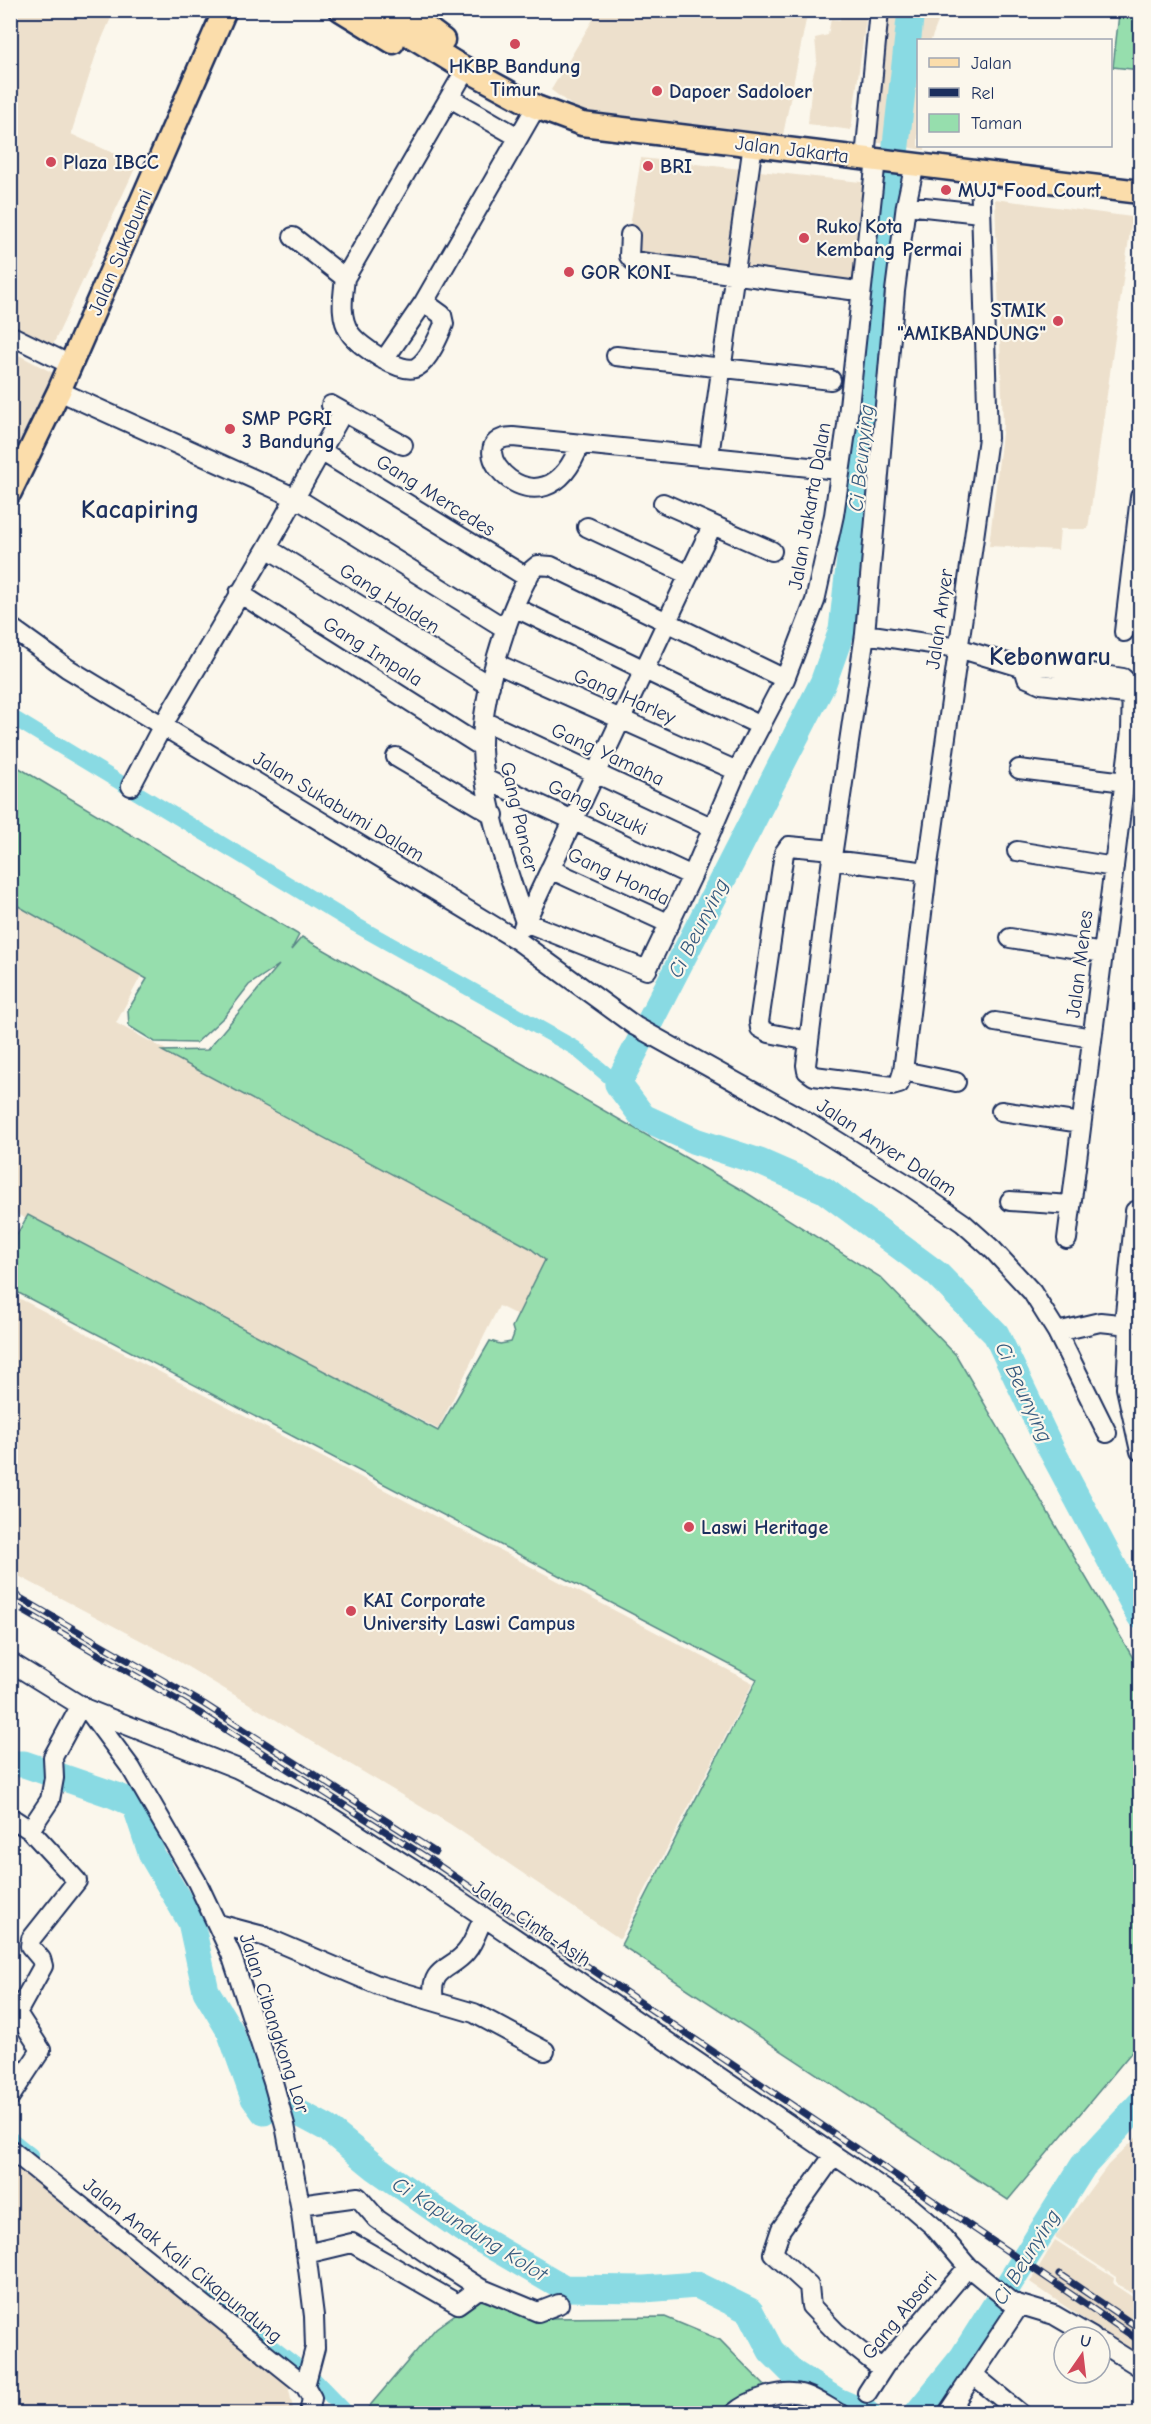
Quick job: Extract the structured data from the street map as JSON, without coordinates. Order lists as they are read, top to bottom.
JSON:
{
  "streets": {
    "main road": ["Jalan Jakarta", "Jalan Sukabumi"],
    "street": [
      "Gang Mercedes",
      "Jalan Jakarta Dalan",
      "Gang Holden",
      "Jalan Anyer",
      "Gang Impala",
      "Gang Harley",
      "Gang Yamaha",
      "Jalan Sukabumi Dalam",
      "Gang Suzuki",
      "Gang Pancer",
      "Gang Honda",
      "Jalan Menes",
      "Jalan Anyer Dalam",
      "Jalan Cinta-Asih",
      "Jalan Cibangkong Lor",
      "Jalan Anak Kali Cikapundung",
      "Gang Absari"
    ]
  },
  "crossings": [
    ["Jalan Jakarta", "Jalan Jakarta Dalan"],
    ["Jalan Jakarta", "Jalan Anyer"],
    ["Gang Mercedes", "Gang Pancer"],
    ["Jalan Jakarta Dalan", "Gang Harley"],
    ["Jalan Jakarta Dalan", "Gang Yamaha"],
    ["Jalan Jakarta Dalan", "Gang Suzuki"],
    ["Jalan Jakarta Dalan", "Gang Pancer"],
    ["Jalan Jakarta Dalan", "Gang Honda"],
    ["Gang Holden", "Gang Pancer"],
    ["Jalan Anyer", "Jalan Menes"],
    ["Gang Impala", "Gang Pancer"],
    ["Gang Harley", "Gang Pancer"],
    ["Gang Yamaha", "Gang Pancer"],
    ["Jalan Sukabumi Dalam", "Jalan Anyer Dalam"],
    ["Gang Suzuki", "Gang Pancer"],
    ["Jalan Cinta-Asih", "Jalan Cibangkong Lor"],
    ["Jalan Cinta-Asih", "Gang Absari"],
    ["Jalan Cibangkong Lor", "Jalan Anak Kali Cikapundung"]
  ],
  "districts": ["Kacapiring", "Kebonwaru"],
  "water": ["Ci Beunying", "Ci Kapundung Kolot"],
  "places": [
    "HKBP Bandung Timur",
    "Dapoer Sadoloer",
    "Plaza IBCC",
    "BRI",
    "MUJ Food Court",
    "Ruko Kota Kembang Permai",
    "GOR KONI",
    "STMIK \"AMIKBANDUNG\"",
    "SMP PGRI 3 Bandung",
    "Laswi Heritage",
    "KAI Corporate University Laswi Campus"
  ],
  "legend": ["Jalan", "Rel", "Taman"],
  "north": "top"
}
